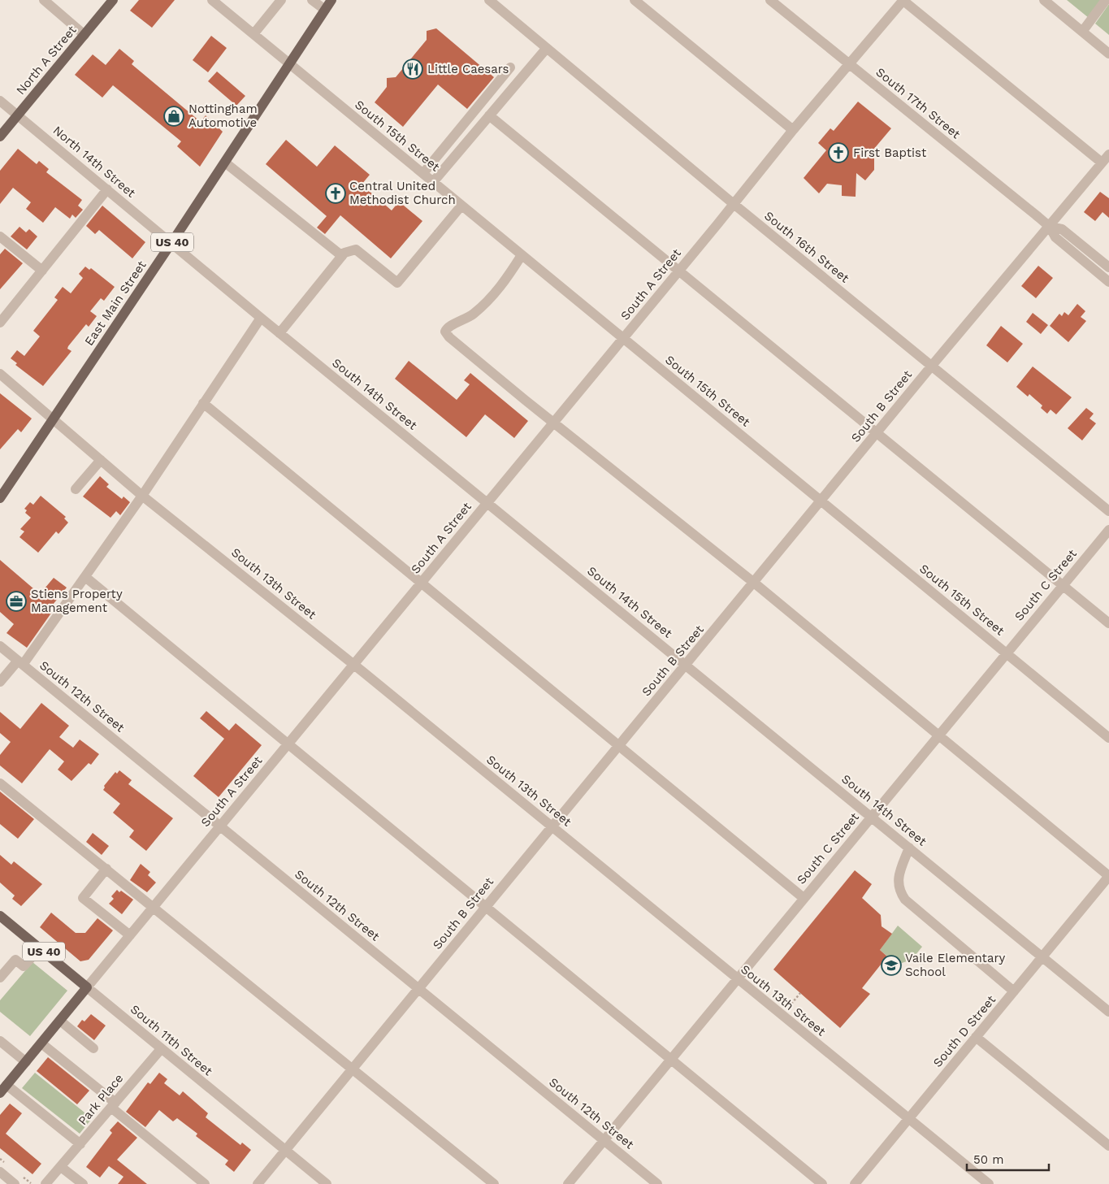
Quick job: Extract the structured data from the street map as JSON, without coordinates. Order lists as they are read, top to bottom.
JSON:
{
  "streets": {
    "main road": [
      "North A Street",
      "US 40",
      "South A Street",
      "East Main Street",
      "South 11th Street"
    ],
    "street": [
      "South 17th Street",
      "South 15th Street",
      "North 14th Street",
      "South 16th Street",
      "South 14th Street",
      "South B Street",
      "South 13th Street",
      "South C Street",
      "South 12th Street",
      "South D Street",
      "Park Place"
    ]
  },
  "crossings": [
    ["North A Street", "North 14th Street"],
    ["South 17th Street", "South A Street"],
    ["South 17th Street", "South B Street"],
    ["South 15th Street", "South A Street"],
    ["South 15th Street", "East Main Street"],
    ["South 15th Street", "South B Street"],
    ["South 15th Street", "South C Street"],
    ["North 14th Street", "East Main Street"],
    ["North 14th Street", "South 14th Street"],
    ["South 16th Street", "South A Street"],
    ["South 16th Street", "South B Street"],
    ["South A Street", "South 14th Street"],
    ["South A Street", "South 13th Street"],
    ["South A Street", "South 12th Street"],
    ["South A Street", "South 11th Street"],
    ["East Main Street", "South 14th Street"],
    ["East Main Street", "South 13th Street"],
    ["South 14th Street", "South B Street"],
    ["South 14th Street", "South C Street"],
    ["South 14th Street", "South D Street"],
    ["South B Street", "South 13th Street"],
    ["South B Street", "South 12th Street"],
    ["South B Street", "South 11th Street"],
    ["South 13th Street", "South C Street"],
    ["South 13th Street", "South D Street"],
    ["South C Street", "South 12th Street"],
    ["South 11th Street", "Park Place"]
  ],
  "places": {
    "restaurant": ["Little Caesars"],
    "shop": ["Nottingham Automotive"],
    "church": ["First Baptist", "Central United Methodist Church"],
    "office": ["Stiens Property Management"],
    "school or university": ["Vaile Elementary School"]
  },
  "scale_bar": "50 m"
}
